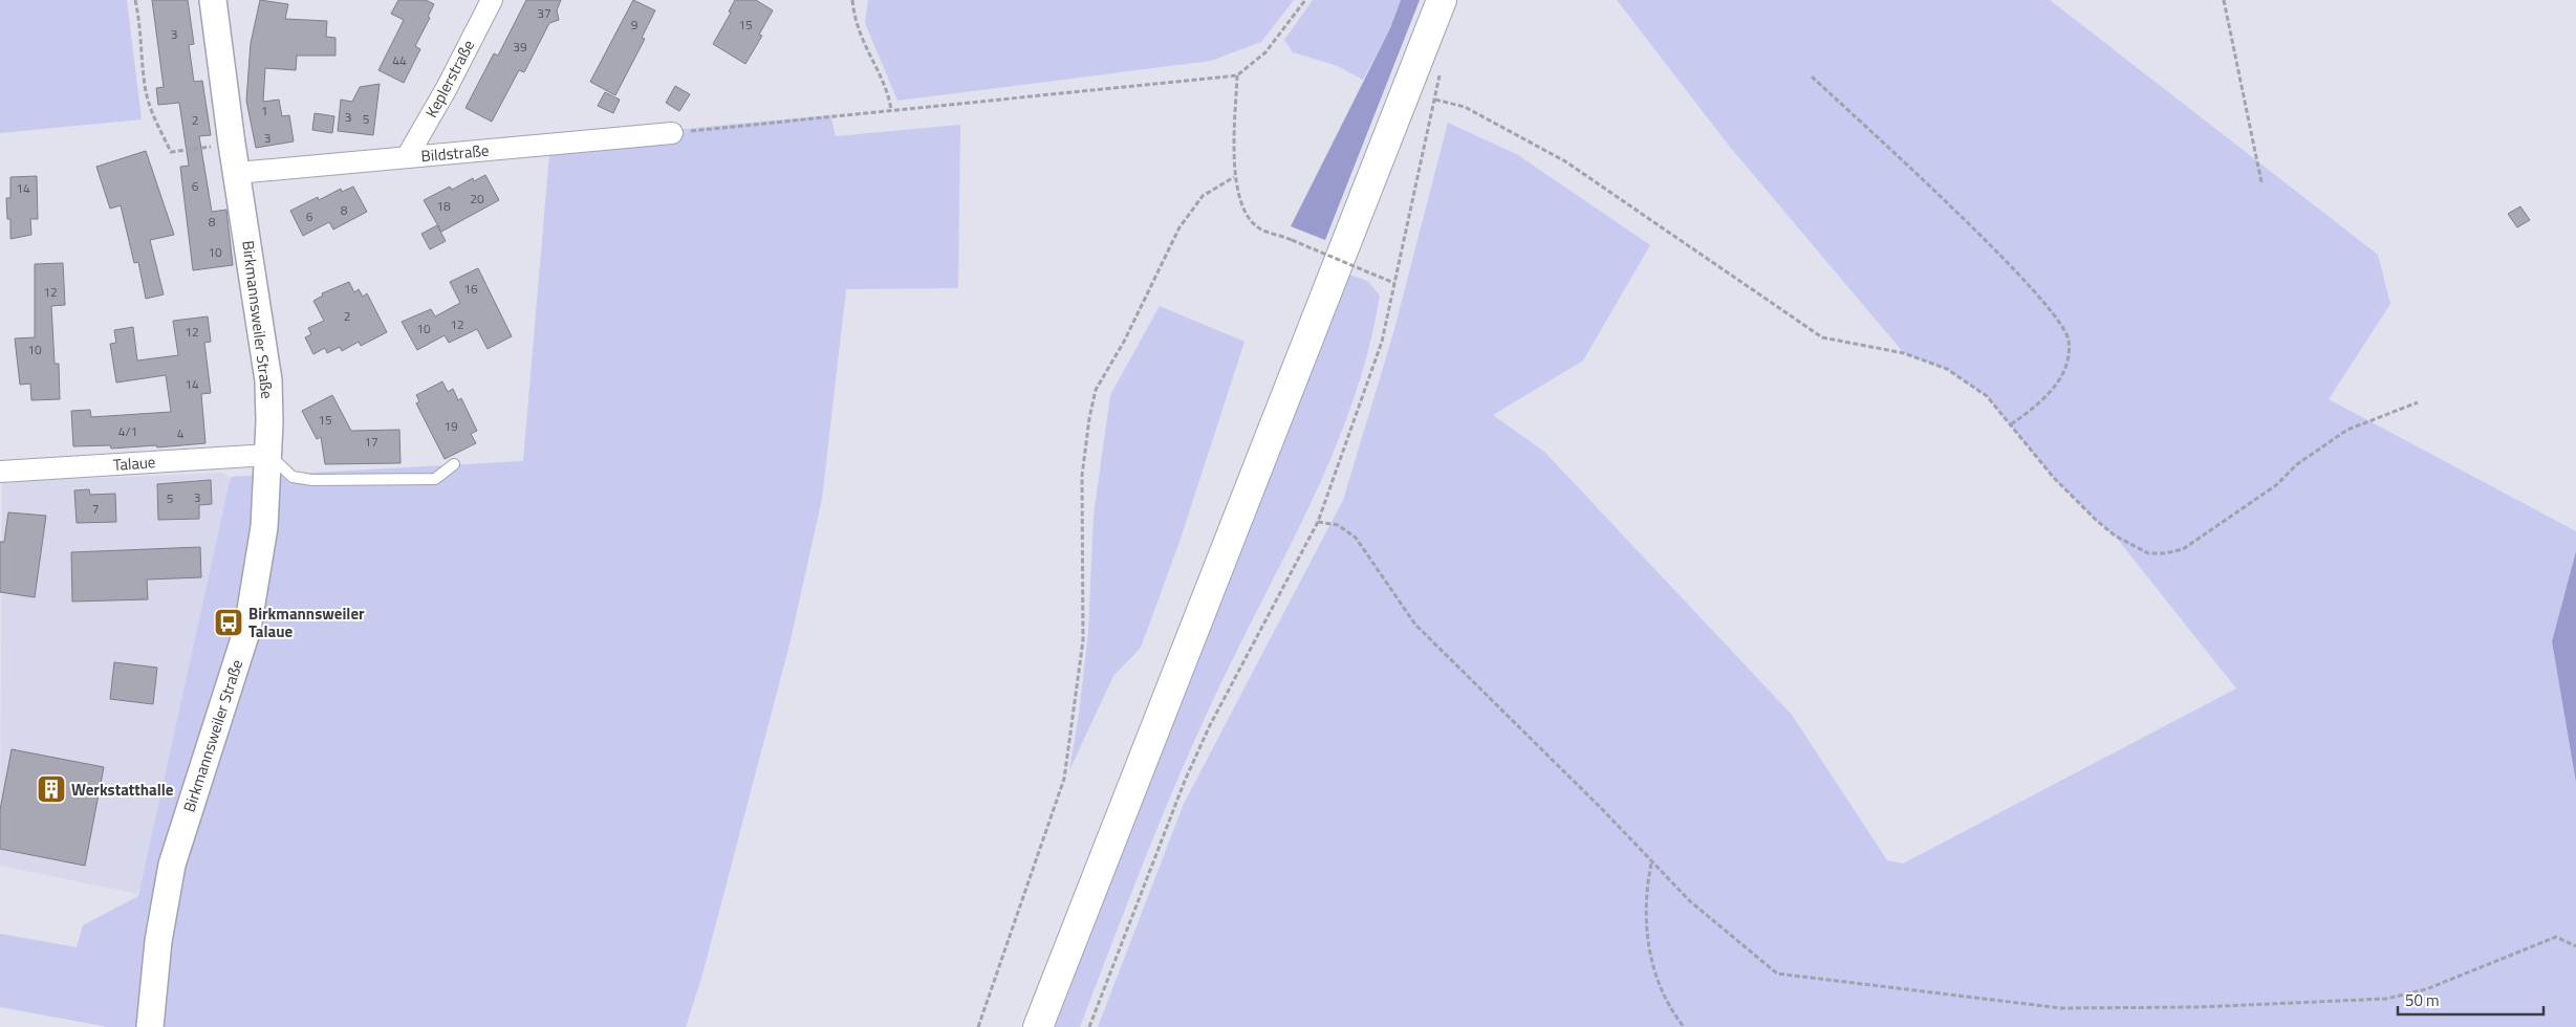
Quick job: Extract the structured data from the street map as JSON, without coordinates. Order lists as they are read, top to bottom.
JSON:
{
  "streets": {
    "street": [
      "Keplerstraße",
      "Bildstraße",
      "Birkmannsweiler Straße",
      "Talaue"
    ]
  },
  "crossings": [
    ["Keplerstraße", "Bildstraße"],
    ["Bildstraße", "Birkmannsweiler Straße"],
    ["Birkmannsweiler Straße", "Talaue"]
  ],
  "places": {
    "bus stop": ["Birkmannsweiler Talaue"],
    "building": ["Werkstatthalle"]
  },
  "house_numbers": [
    "37",
    "9",
    "15",
    "3",
    "39",
    "44",
    "1",
    "3",
    "5",
    "2",
    "3",
    "6",
    "14",
    "20",
    "18",
    "8",
    "6",
    "8",
    "10",
    "16",
    "12",
    "2",
    "12",
    "10",
    "12",
    "10",
    "14",
    "15",
    "19",
    "4/1",
    "4",
    "17",
    "3",
    "5",
    "7"
  ],
  "scale_bar": "50 m"
}
